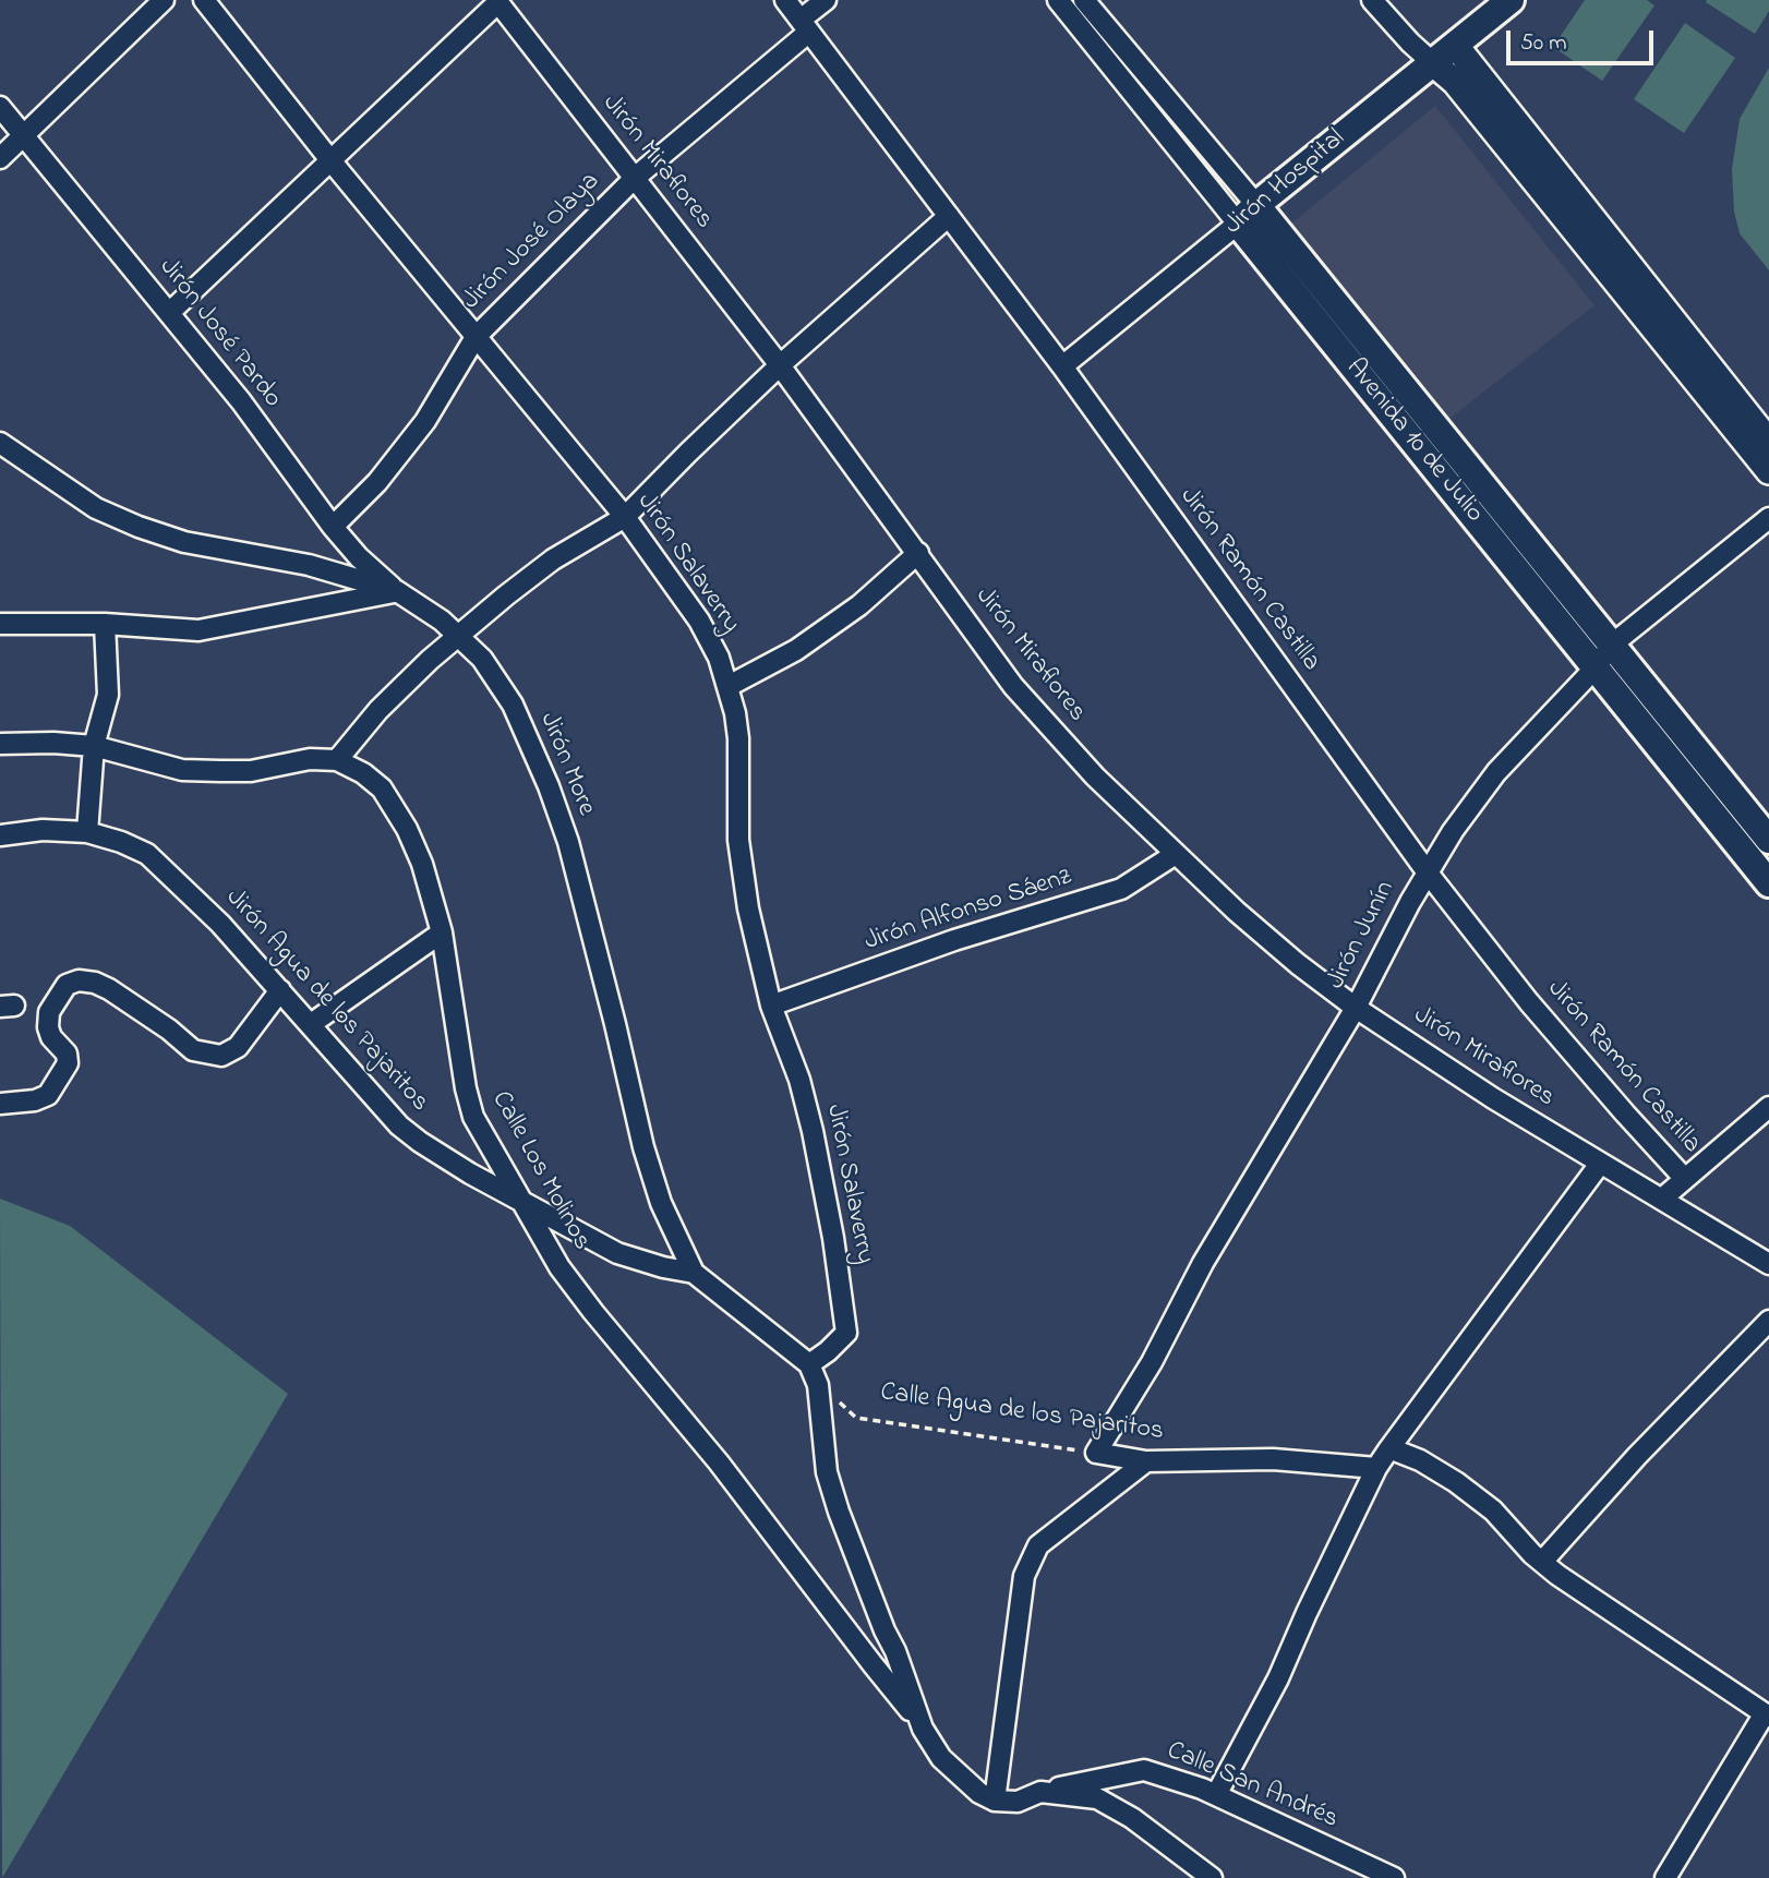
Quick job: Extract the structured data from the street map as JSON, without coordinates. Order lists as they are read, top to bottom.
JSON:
{
  "streets": {
    "highway": ["Jirón Hospital", "Avenida 10 de Julio"],
    "street": [
      "Jirón Miraflores",
      "Jirón José Olaya",
      "Jirón José Pardo",
      "Jirón Salaverry",
      "Jirón Ramón Castilla",
      "Jirón More",
      "Jirón Alfonso Sáenz",
      "Jirón Junín",
      "Jirón Agua de los Pajaritos",
      "Calle Los Molinos",
      "Calle Agua de los Pajaritos",
      "Calle San Andrés"
    ]
  },
  "crossings": [
    ["Jirón Miraflores", "Jirón José Olaya"],
    ["Jirón Miraflores", "Jirón Alfonso Sáenz"],
    ["Jirón Miraflores", "Jirón Junín"],
    ["Jirón Hospital", "Avenida 10 de Julio"],
    ["Jirón Hospital", "Jirón Ramón Castilla"],
    ["Jirón José Olaya", "Jirón José Pardo"],
    ["Jirón José Olaya", "Jirón Salaverry"],
    ["Jirón José Olaya", "Jirón Ramón Castilla"],
    ["Jirón José Pardo", "Jirón More"],
    ["Avenida 10 de Julio", "Jirón Junín"],
    ["Jirón Salaverry", "Jirón More"],
    ["Jirón Salaverry", "Jirón Alfonso Sáenz"],
    ["Jirón Ramón Castilla", "Jirón Junín"],
    ["Jirón More", "Jirón Agua de los Pajaritos"],
    ["Jirón Junín", "Calle Agua de los Pajaritos"],
    ["Jirón Agua de los Pajaritos", "Calle Los Molinos"]
  ],
  "scale_bar": "50 m"
}
